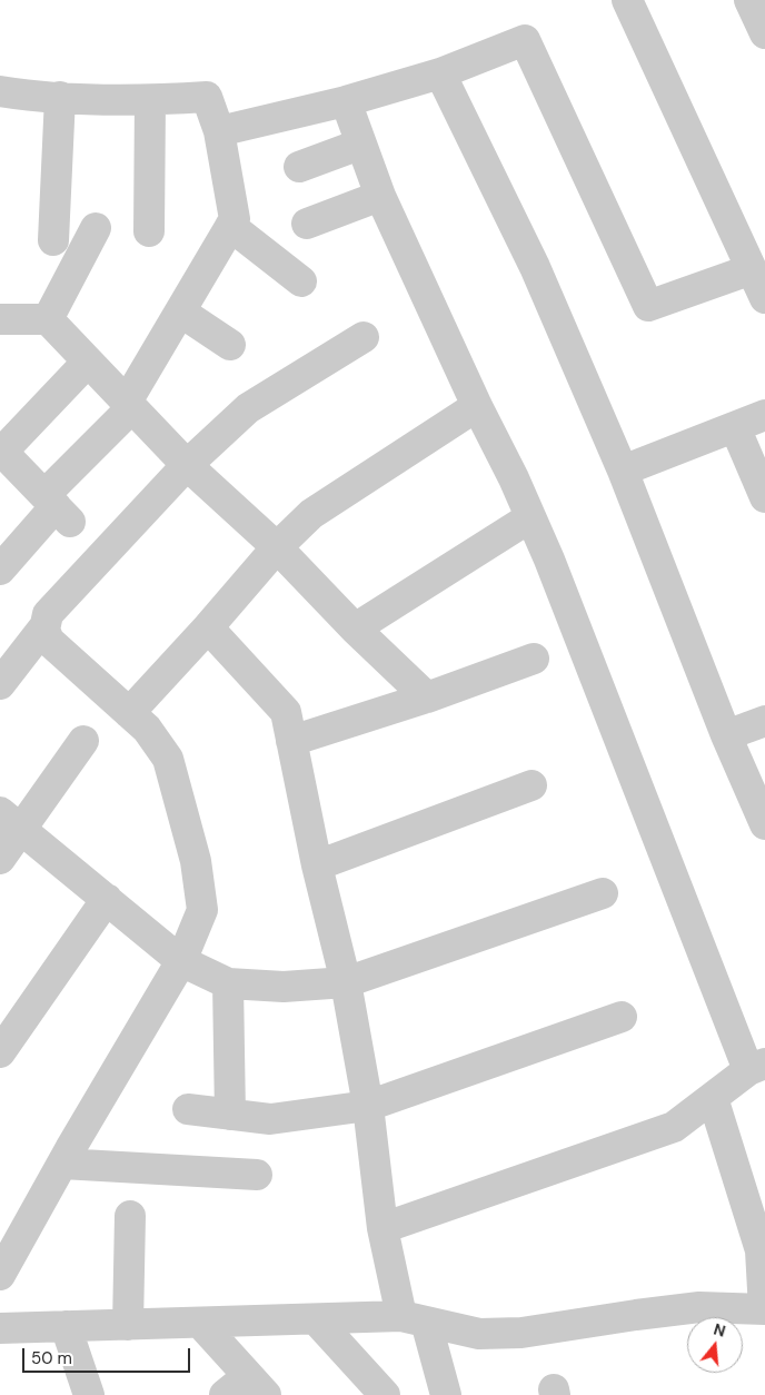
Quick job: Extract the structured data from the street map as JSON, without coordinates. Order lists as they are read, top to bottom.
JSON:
{
  "scale_bar": "50 m",
  "north": "top"
}
